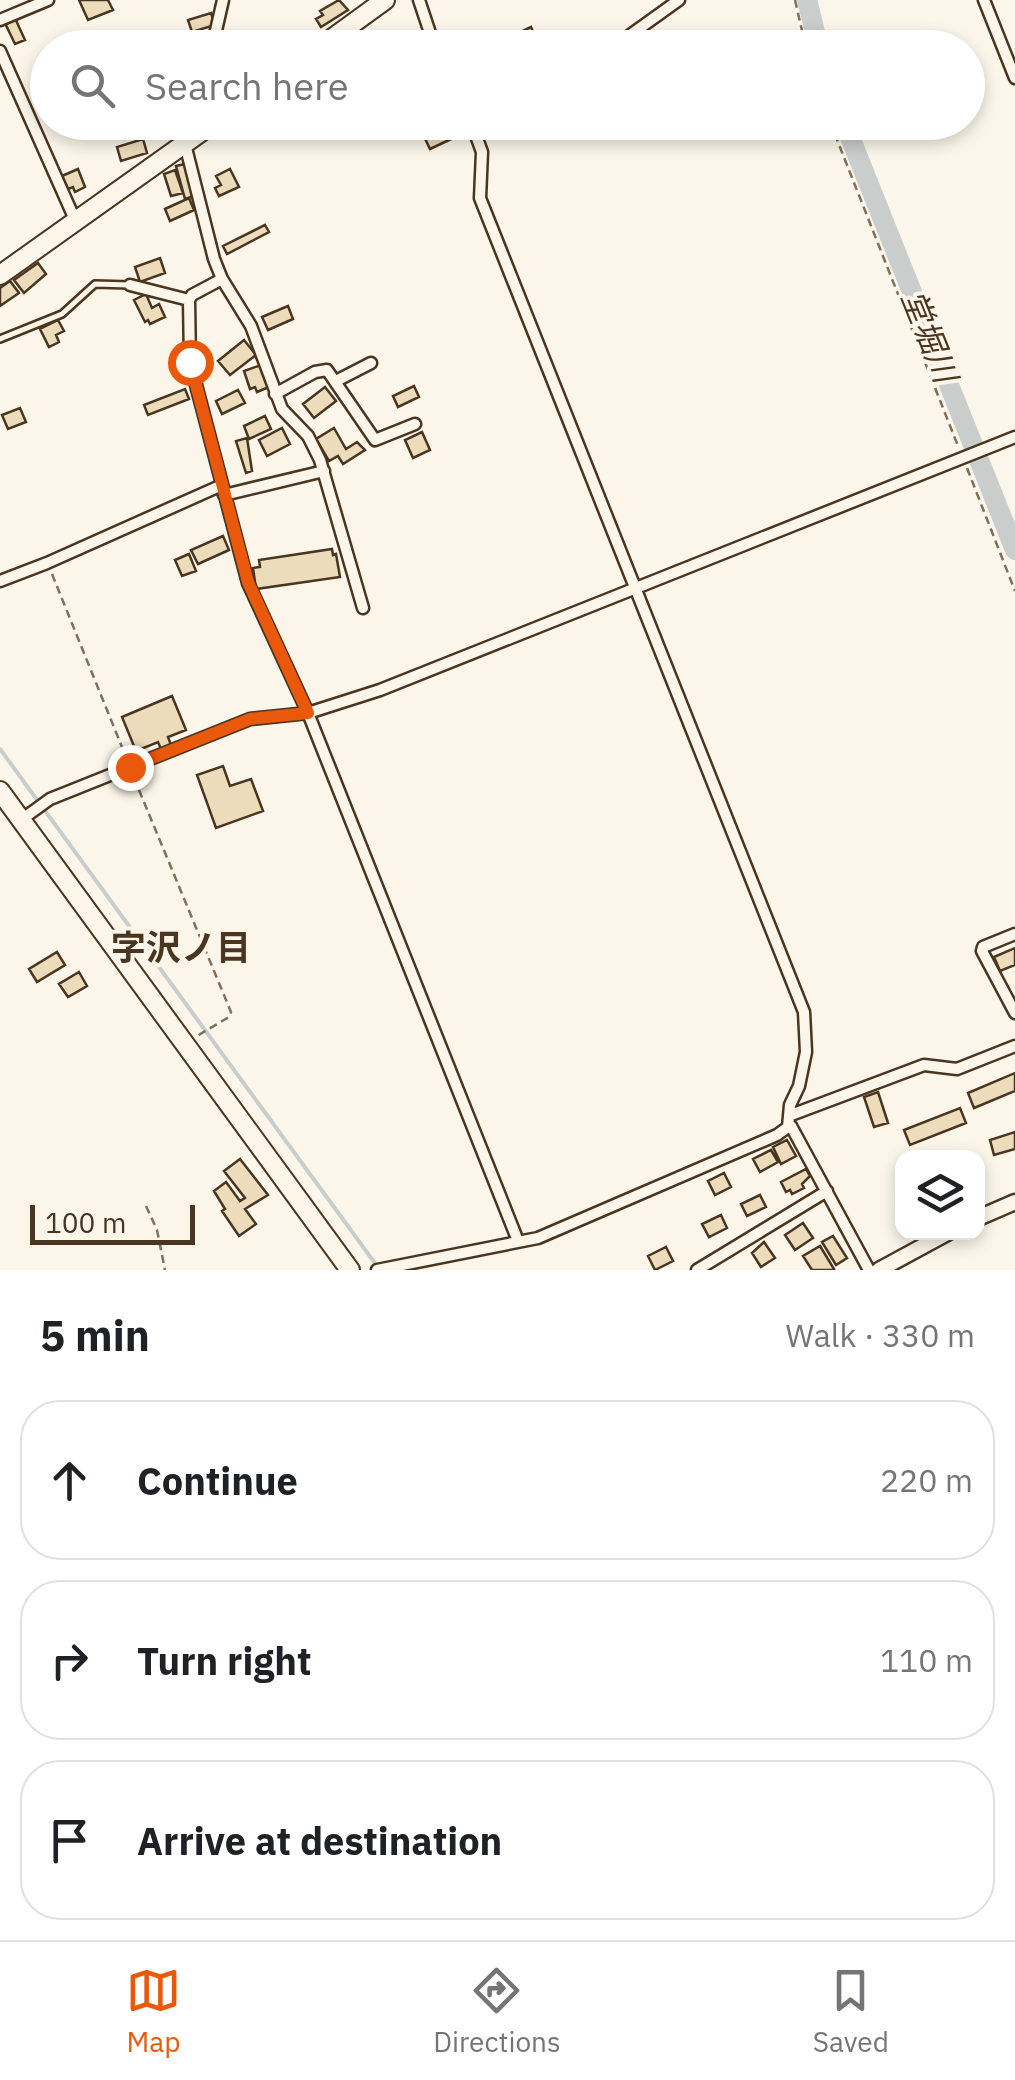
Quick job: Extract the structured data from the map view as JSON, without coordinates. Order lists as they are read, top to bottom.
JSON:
{
  "districts": ["字沢ノ目"],
  "water": ["堂堀川"],
  "scale_bar": "100 m",
  "page": {
    "search": "Search here",
    "scale": "100 m",
    "heading": ["5 min", "Walk · 330 m"],
    "list": [
      ["Continue", "220 m"],
      ["Turn right", "110 m"],
      "Arrive at destination"
    ],
    "nav": ["Map", "Directions", "Saved"]
  }
}
